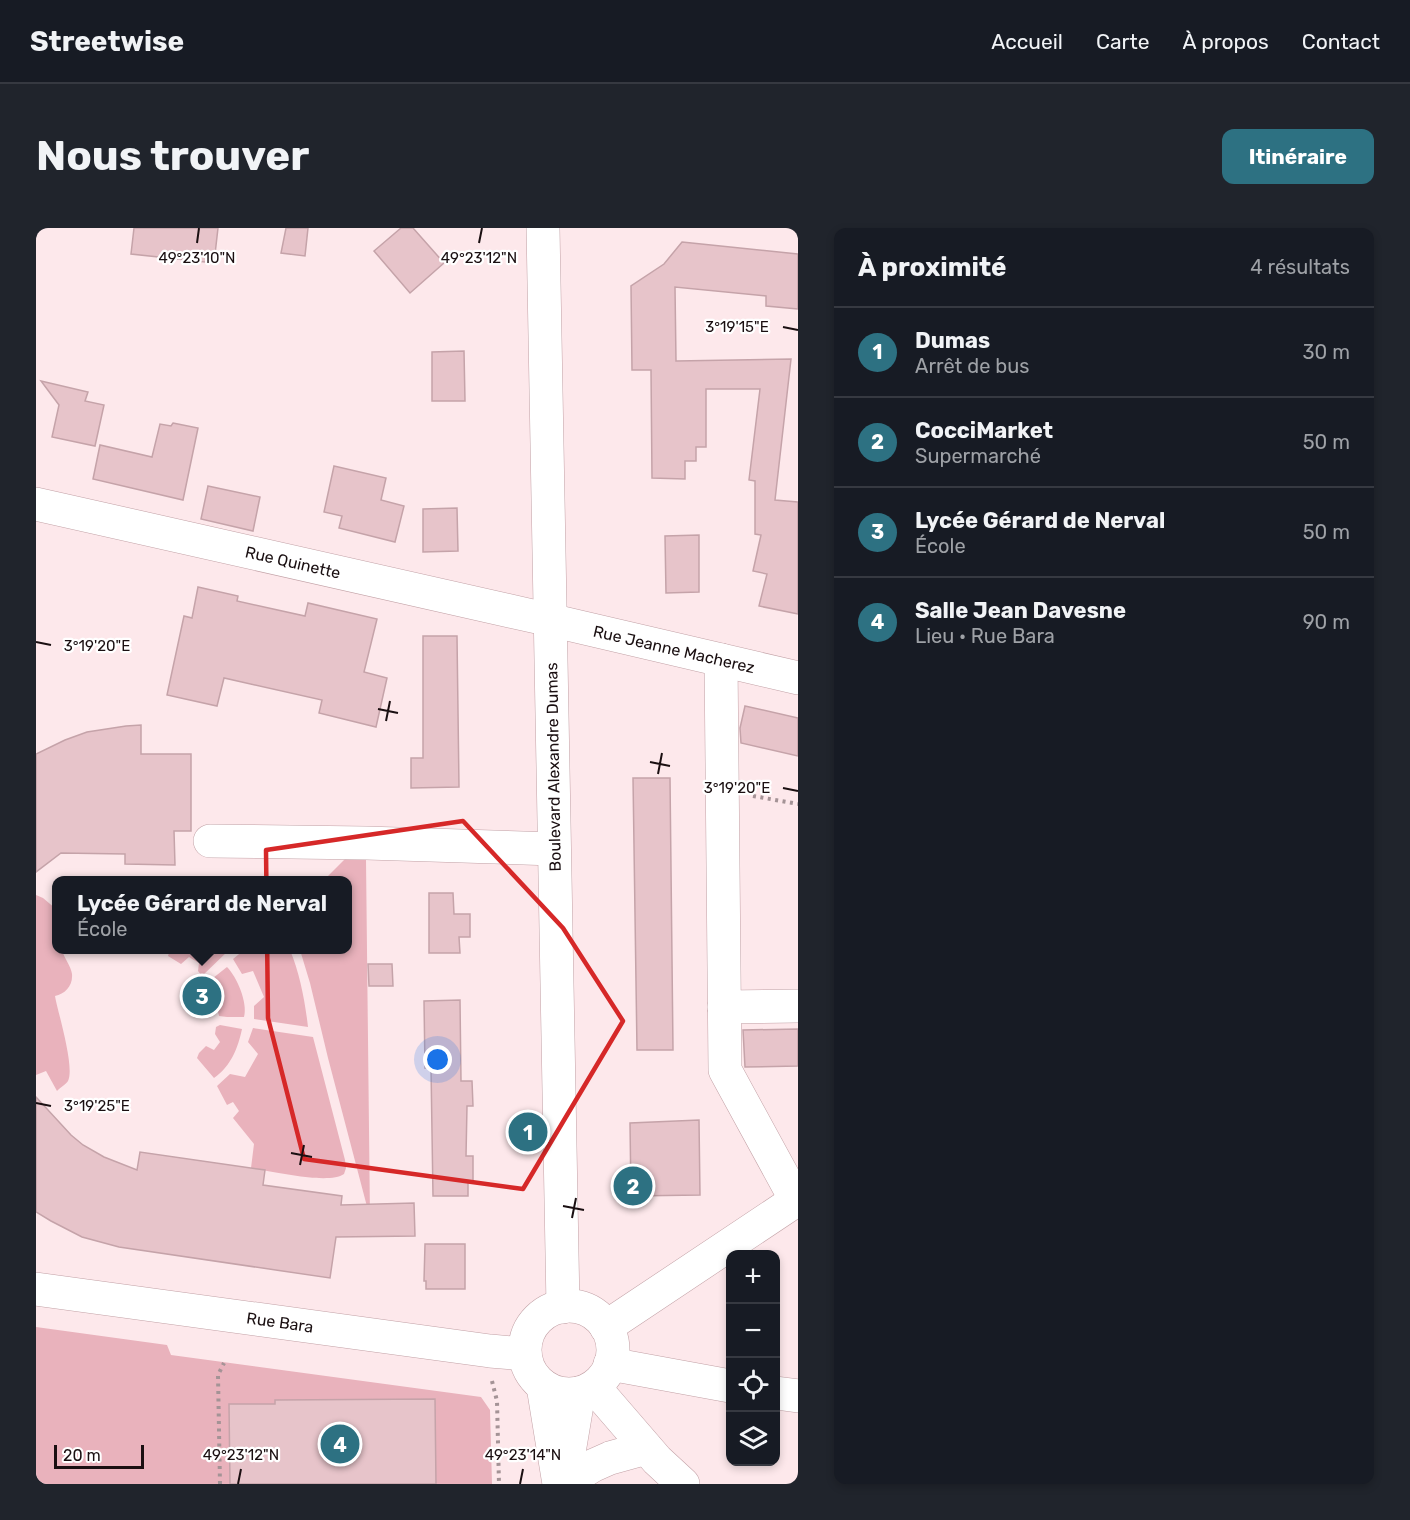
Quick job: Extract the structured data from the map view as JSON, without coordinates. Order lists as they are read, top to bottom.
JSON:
{
  "streets": {
    "street": [
      "Rue Quinette",
      "Rue Jeanne Macherez",
      "Boulevard Alexandre Dumas",
      "Rue Bara"
    ]
  },
  "crossings": [
    ["Rue Quinette", "Rue Jeanne Macherez"],
    ["Rue Quinette", "Boulevard Alexandre Dumas"],
    ["Rue Jeanne Macherez", "Boulevard Alexandre Dumas"],
    ["Boulevard Alexandre Dumas", "Rue Bara"]
  ],
  "scale_bar": "20 m",
  "page": {
    "header": "Streetwise",
    "nav": [
      "Accueil",
      "Carte",
      "À propos",
      "Contact"
    ],
    "buttons": "Itinéraire",
    "title": "Nous trouver",
    "heading": ["À proximité", "4 résultats"],
    "list": [
      {
        "mark": "1",
        "name": "Dumas",
        "note": "Arrêt de bus",
        "value": "30 m"
      },
      {
        "mark": "2",
        "name": "CocciMarket",
        "note": "Supermarché",
        "value": "50 m"
      },
      {
        "mark": "3",
        "name": "Lycée Gérard de Nerval",
        "note": "École",
        "value": "50 m"
      },
      {
        "mark": "4",
        "name": "Salle Jean Davesne",
        "note": "Lieu · Rue Bara",
        "value": "90 m"
      }
    ],
    "popup": ["Lycée Gérard de Nerval", "École"],
    "pins": [
      "3",
      "1",
      "2",
      "4"
    ],
    "map_buttons": ["+", "−"],
    "scale": "20 m"
  },
  "coordinates": [
    "49°23'10\"N",
    "49°23'12\"N",
    "3°19'15\"E",
    "3°19'20\"E",
    "3°19'25\"E",
    "49°23'14\"N"
  ]
}
